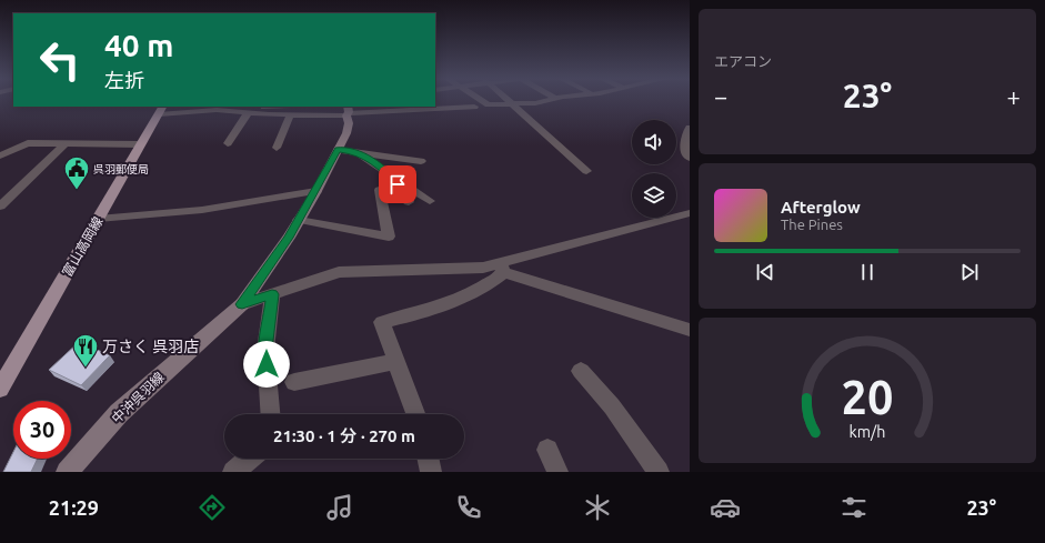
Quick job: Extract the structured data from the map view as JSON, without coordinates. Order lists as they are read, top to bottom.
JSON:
{
  "streets": {
    "main road": ["富山高岡線", "中沖呉羽線"]
  },
  "places": {
    "public building": ["呉羽郵便局"],
    "restaurant": ["万さく 呉羽店"]
  },
  "page": {
    "tile": "エアコン",
    "turn": ["40 m", "左折"],
    "heat": ["−", "23°", "+"],
    "song": ["Afterglow", "The Pines"],
    "limit": "30",
    "trip": "21:30 · 1 分 · 270 m",
    "tabs": ["21:29", "23°"],
    "gauge": ["20", "km/h"]
  }
}
